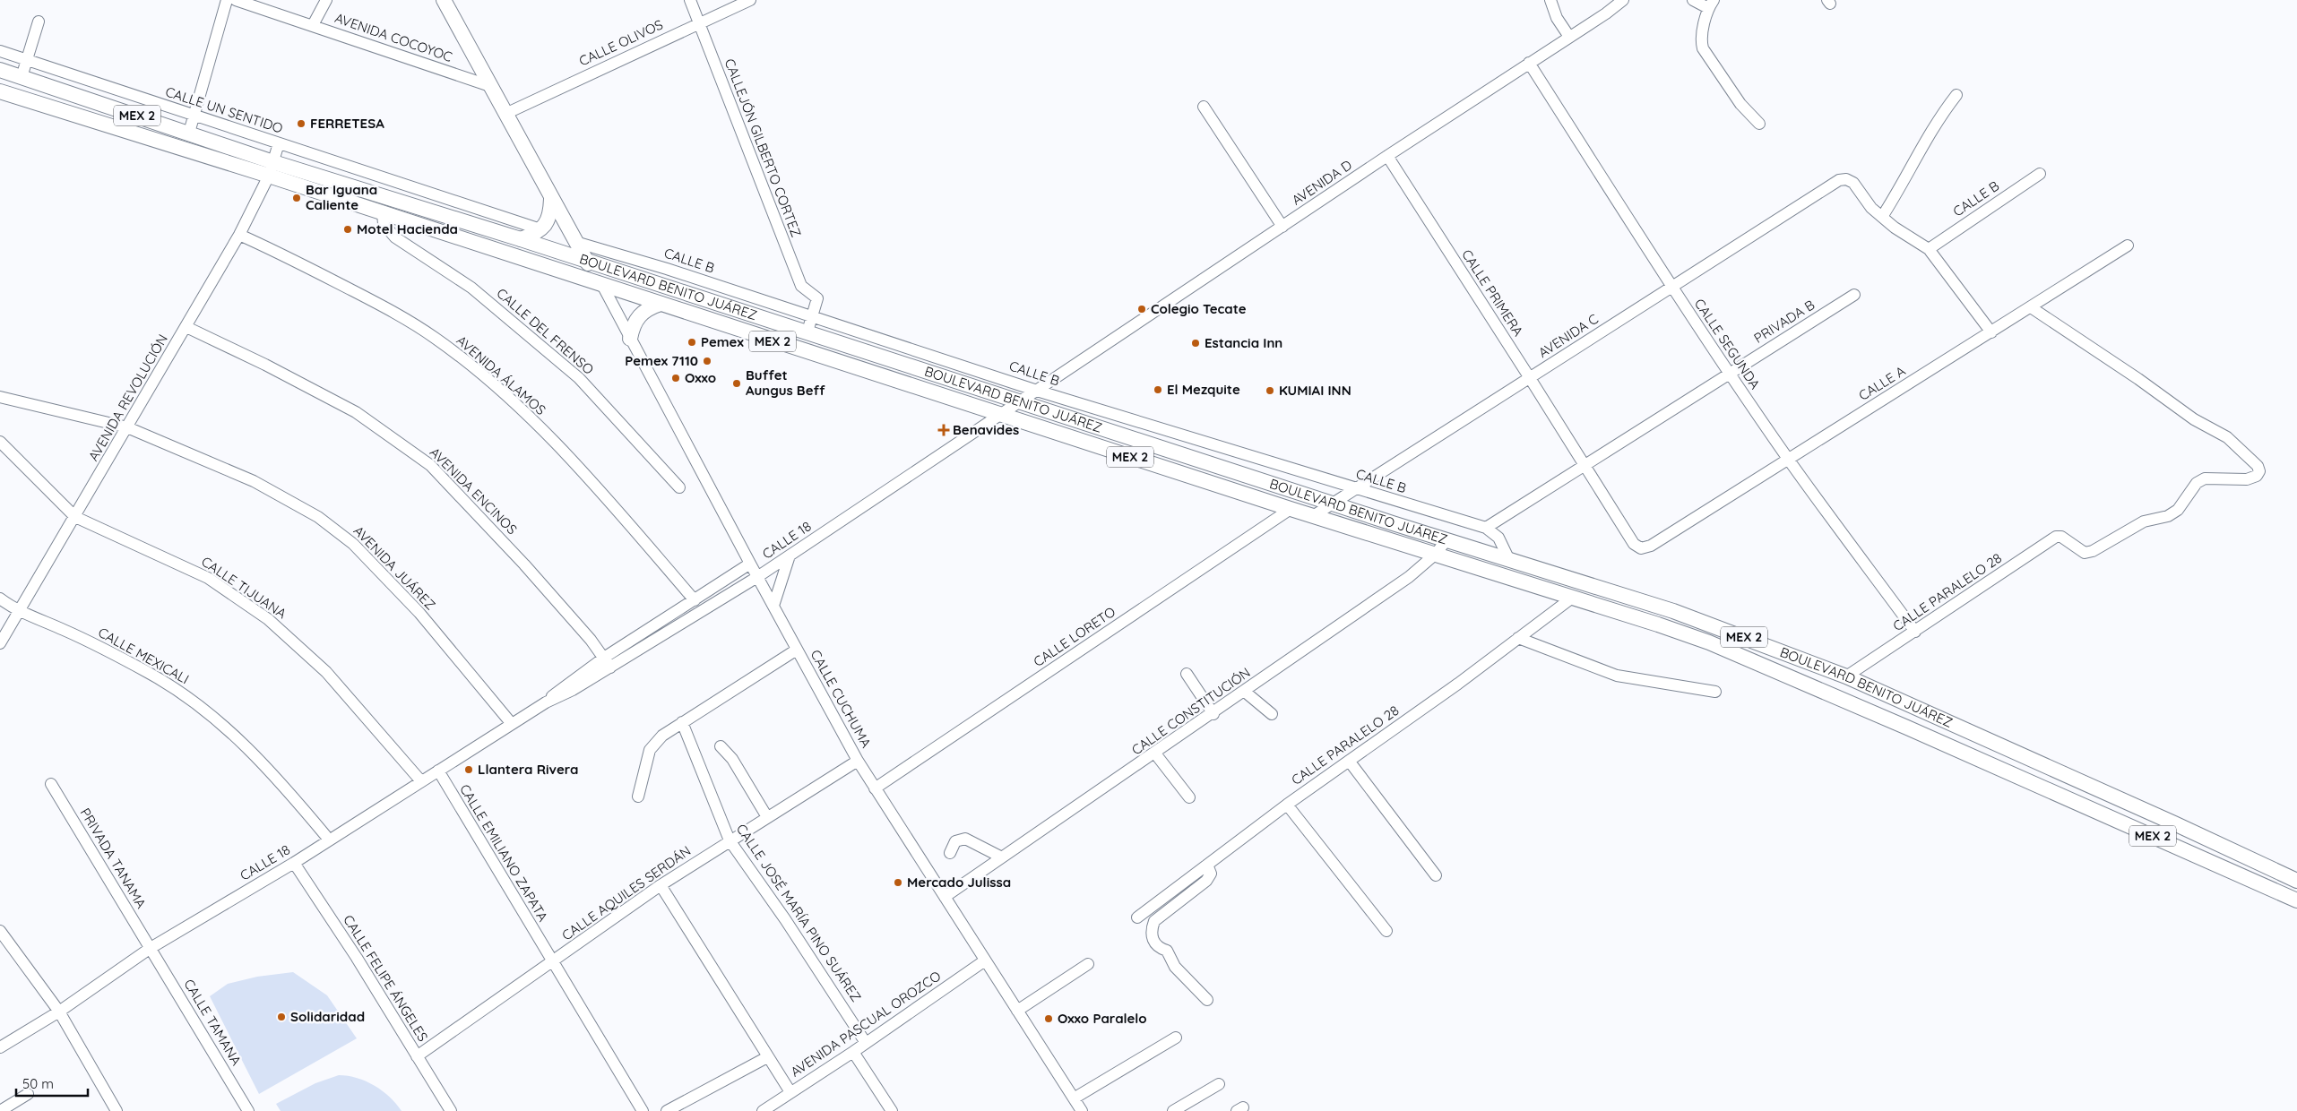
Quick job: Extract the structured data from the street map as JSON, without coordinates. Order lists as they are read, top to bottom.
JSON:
{
  "streets": {
    "main road": ["MEX 2", "BOULEVARD BENITO JUÁREZ"],
    "street": [
      "AVENIDA COCOYOC",
      "CALLE OLIVOS",
      "CALLE UN SENTIDO",
      "CALLEJÓN GILBERTO CORTEZ",
      "AVENIDA D",
      "CALLE B",
      "CALLE PRIMERA",
      "PRIVADA B",
      "CALLE DEL FRENSO",
      "AVENIDA C",
      "CALLE SEGUNDA",
      "AVENIDA ÁLAMOS",
      "CALLE A",
      "AVENIDA REVOLUCIÓN",
      "AVENIDA ENCINOS",
      "CALLE 18",
      "AVENIDA JUÁREZ",
      "CALLE TIJUANA",
      "CALLE PARALELO 28",
      "CALLE LORETO",
      "CALLE MEXICALI",
      "CALLE CUCHUMA",
      "CALLE CONSTITUCIÓN",
      "CALLE EMILIANO ZAPATA",
      "PRIVADA TANAMA",
      "CALLE AQUILES SERDÁN",
      "CALLE JOSÉ MARÍA PINO SUÁREZ",
      "CALLE FELIPE ÁNGELES",
      "CALLE TAMANA",
      "AVENIDA PASCUAL OROZCO"
    ]
  },
  "crossings": [
    ["CALLE OLIVOS", "CALLEJÓN GILBERTO CORTEZ"],
    ["CALLE UN SENTIDO", "AVENIDA REVOLUCIÓN"],
    ["CALLEJÓN GILBERTO CORTEZ", "CALLE B"],
    ["AVENIDA D", "CALLE B"],
    ["AVENIDA D", "CALLE PRIMERA"],
    ["AVENIDA D", "CALLE SEGUNDA"],
    ["AVENIDA D", "CALLE 18"],
    ["CALLE B", "BOULEVARD BENITO JUÁREZ"],
    ["CALLE B", "AVENIDA C"],
    ["CALLE B", "CALLE 18"],
    ["BOULEVARD BENITO JUÁREZ", "CALLE DEL FRENSO"],
    ["BOULEVARD BENITO JUÁREZ", "AVENIDA C"],
    ["BOULEVARD BENITO JUÁREZ", "AVENIDA REVOLUCIÓN"],
    ["BOULEVARD BENITO JUÁREZ", "CALLE 18"],
    ["BOULEVARD BENITO JUÁREZ", "CALLE PARALELO 28"],
    ["BOULEVARD BENITO JUÁREZ", "CALLE LORETO"],
    ["BOULEVARD BENITO JUÁREZ", "CALLE CUCHUMA"],
    ["BOULEVARD BENITO JUÁREZ", "CALLE CONSTITUCIÓN"],
    ["CALLE PRIMERA", "AVENIDA C"],
    ["CALLE PRIMERA", "CALLE A"],
    ["PRIVADA B", "CALLE SEGUNDA"],
    ["AVENIDA C", "CALLE SEGUNDA"],
    ["CALLE SEGUNDA", "CALLE A"],
    ["CALLE SEGUNDA", "CALLE PARALELO 28"],
    ["AVENIDA ÁLAMOS", "AVENIDA REVOLUCIÓN"],
    ["AVENIDA ÁLAMOS", "CALLE 18"],
    ["CALLE A", "CALLE PARALELO 28"],
    ["AVENIDA REVOLUCIÓN", "AVENIDA ENCINOS"],
    ["AVENIDA REVOLUCIÓN", "AVENIDA JUÁREZ"],
    ["AVENIDA REVOLUCIÓN", "CALLE TIJUANA"],
    ["AVENIDA REVOLUCIÓN", "CALLE MEXICALI"],
    ["AVENIDA ENCINOS", "CALLE 18"],
    ["CALLE 18", "AVENIDA JUÁREZ"],
    ["CALLE 18", "CALLE TIJUANA"],
    ["CALLE 18", "CALLE MEXICALI"],
    ["CALLE 18", "CALLE CUCHUMA"],
    ["CALLE 18", "CALLE EMILIANO ZAPATA"],
    ["CALLE 18", "PRIVADA TANAMA"],
    ["CALLE 18", "CALLE FELIPE ÁNGELES"],
    ["CALLE 18", "CALLE TAMANA"],
    ["CALLE LORETO", "CALLE CUCHUMA"],
    ["CALLE CUCHUMA", "CALLE CONSTITUCIÓN"],
    ["CALLE CUCHUMA", "CALLE AQUILES SERDÁN"],
    ["CALLE CUCHUMA", "AVENIDA PASCUAL OROZCO"],
    ["CALLE EMILIANO ZAPATA", "CALLE AQUILES SERDÁN"],
    ["PRIVADA TANAMA", "CALLE TAMANA"],
    ["CALLE AQUILES SERDÁN", "CALLE JOSÉ MARÍA PINO SUÁREZ"],
    ["CALLE AQUILES SERDÁN", "CALLE FELIPE ÁNGELES"],
    ["CALLE JOSÉ MARÍA PINO SUÁREZ", "AVENIDA PASCUAL OROZCO"]
  ],
  "places": {
    "other": [
      "FERRETESA",
      "Bar Iguana Caliente",
      "Motel Hacienda",
      "Colegio Tecate",
      "Pemex",
      "Estancia Inn",
      "Pemex 7110",
      "Oxxo",
      "Buffet Aungus Beff",
      "El Mezquite",
      "KUMIAI INN",
      "Llantera Rivera",
      "Mercado Julissa",
      "Solidaridad",
      "Oxxo Paralelo"
    ],
    "health": ["Benavides"]
  },
  "scale_bar": "50 m"
}
